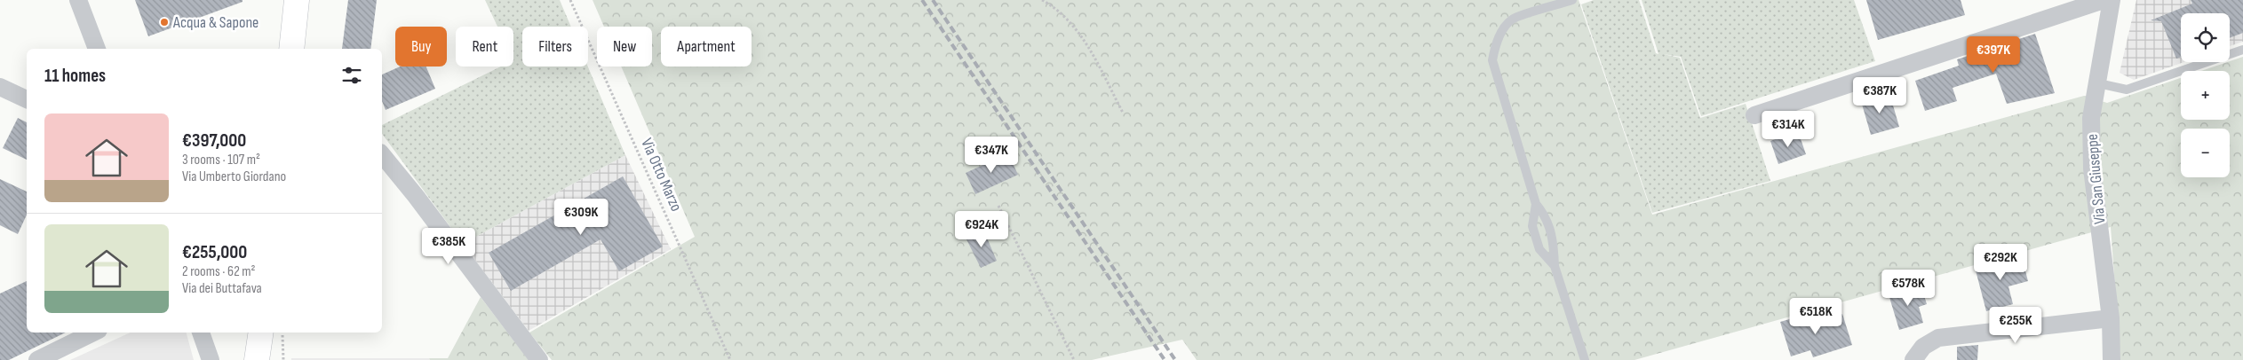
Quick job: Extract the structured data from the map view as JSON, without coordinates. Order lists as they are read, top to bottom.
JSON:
{
  "streets": {
    "street": ["Via San Giuseppe"],
    "path": ["Via Otto Marzo"]
  },
  "places": ["Acqua & Sapone"],
  "page": {
    "map_buttons": ["+", "−"],
    "chip": [
      "Buy",
      "Rent",
      "Filters",
      "New",
      "Apartment"
    ],
    "price": [
      "€397K",
      "€387K",
      "€314K",
      "€347K",
      "€309K",
      "€924K",
      "€385K",
      "€292K",
      "€578K",
      "€518K",
      "€255K"
    ],
    "heading": "11 homes",
    "list": [
      {
        "name": "€397,000",
        "note": "3 rooms · 107 m² · Via Umberto Giordano"
      },
      {
        "name": "€255,000",
        "note": "2 rooms · 62 m² · Via dei Buttafava"
      }
    ]
  }
}
